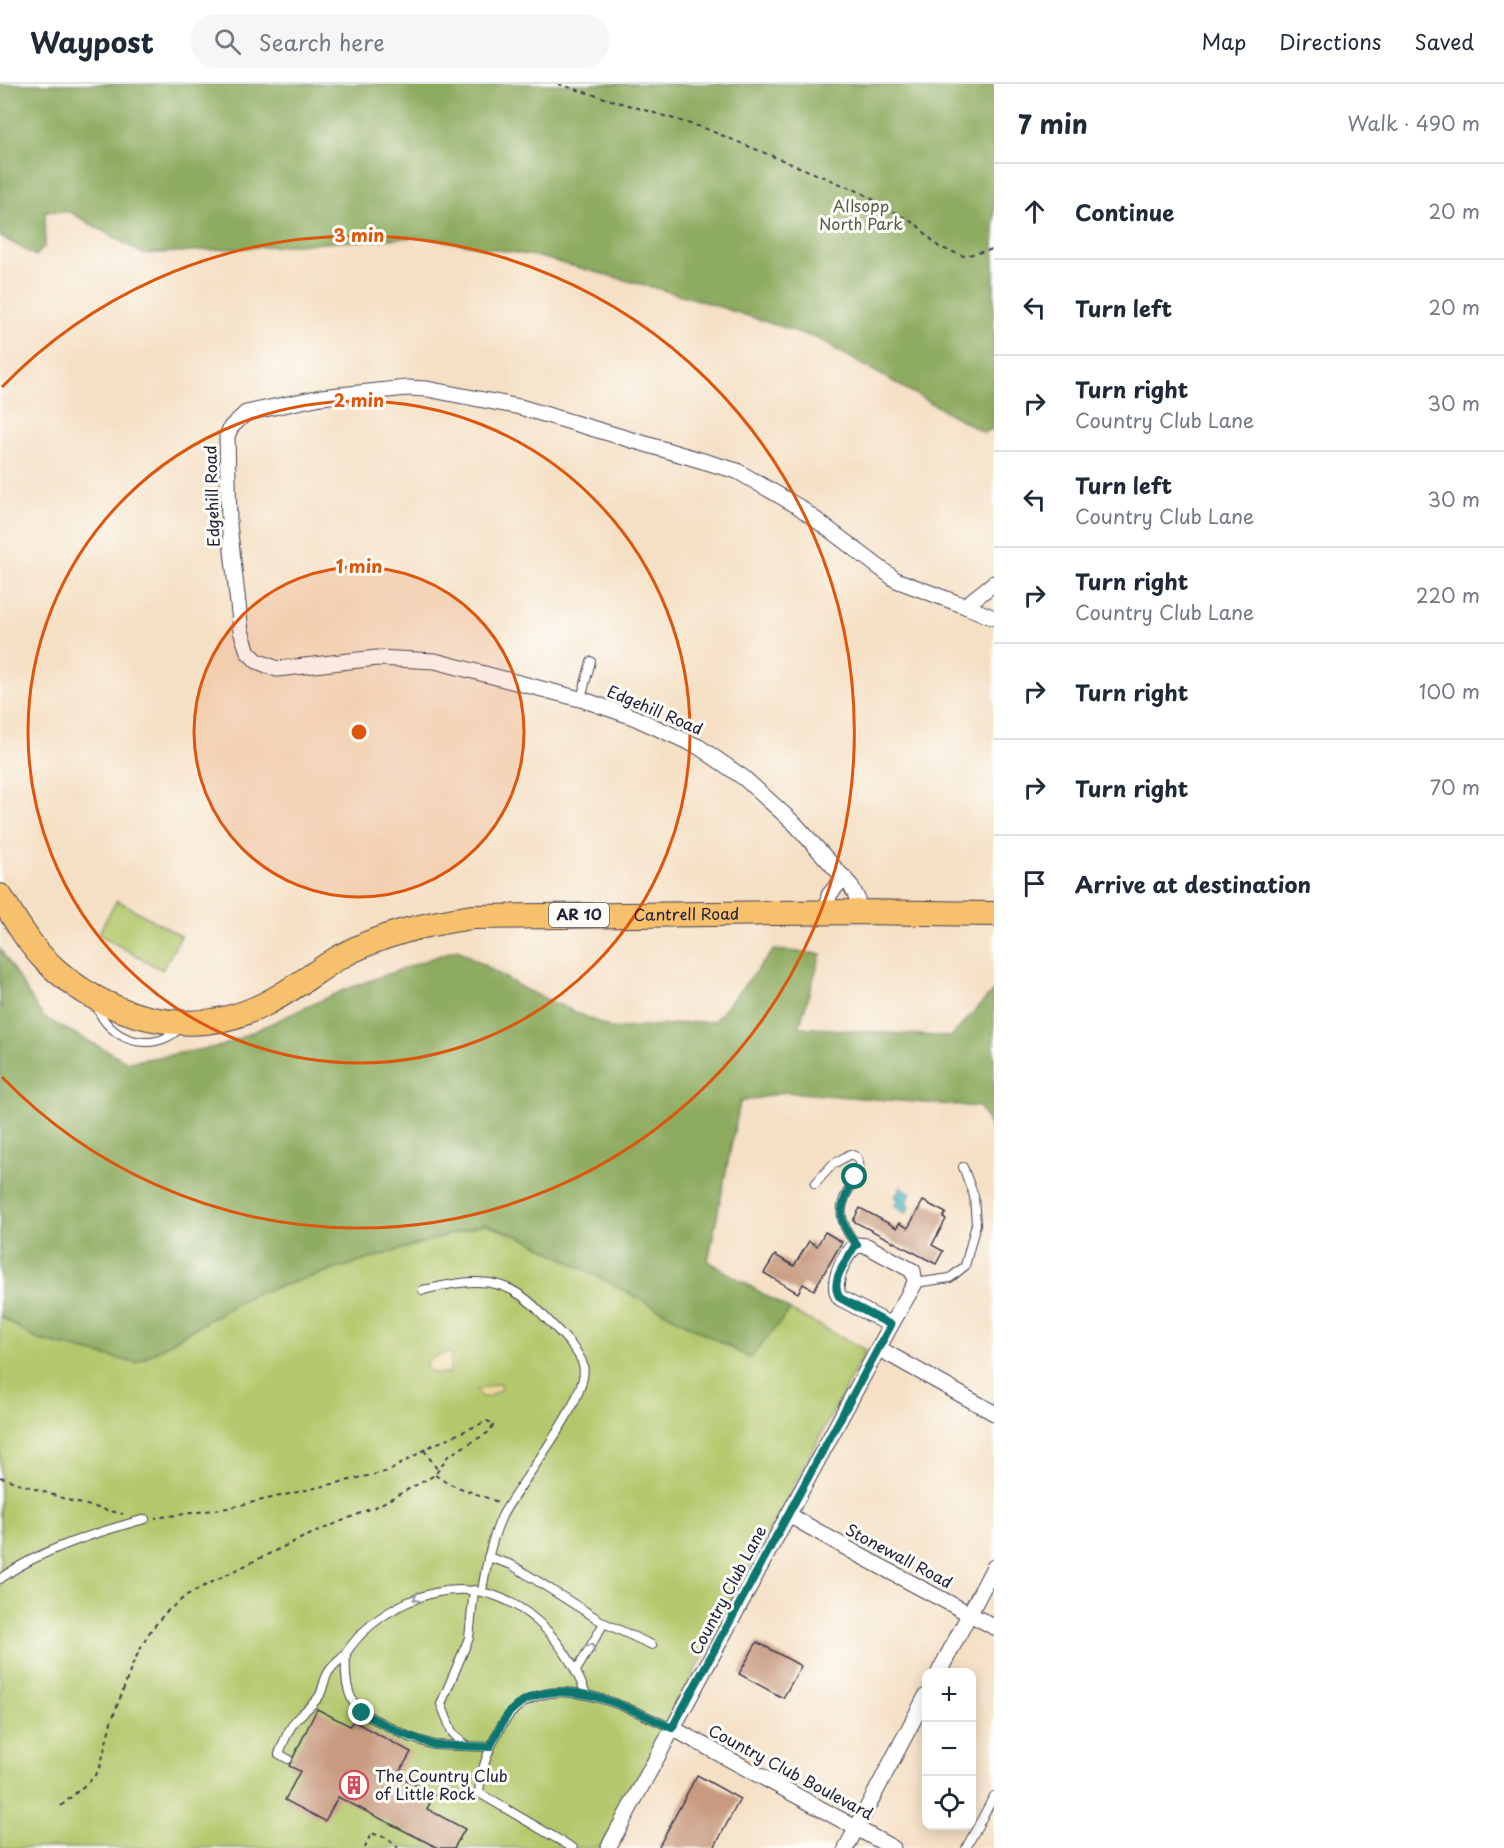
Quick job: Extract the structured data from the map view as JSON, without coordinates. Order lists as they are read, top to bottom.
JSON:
{
  "streets": {
    "main road": ["AR 10", "Cantrell Road"],
    "street": [
      "Edgehill Road",
      "Stonewall Road",
      "Country Club Lane",
      "Country Club Boulevard"
    ]
  },
  "crossings": [
    ["Edgehill Road", "Cantrell Road"],
    ["Stonewall Road", "Country Club Lane"],
    ["Country Club Lane", "Country Club Boulevard"]
  ],
  "parks": ["Allsopp North Park"],
  "places": {
    "building": ["The Country Club of Little Rock"]
  },
  "page": {
    "header": "Waypost",
    "search": "Search here",
    "nav": ["Map", "Directions", "Saved"],
    "heading": ["7 min", "Walk · 490 m"],
    "list": [
      ["Continue", "20 m"],
      ["Turn left", "20 m"],
      ["Turn right", "Country Club Lane", "30 m"],
      ["Turn left", "Country Club Lane", "30 m"],
      ["Turn right", "Country Club Lane", "220 m"],
      ["Turn right", "100 m"],
      ["Turn right", "70 m"],
      "Arrive at destination"
    ],
    "map_buttons": ["+", "−"]
  },
  "rings": ["3 min", "2 min", "1 min"]
}
